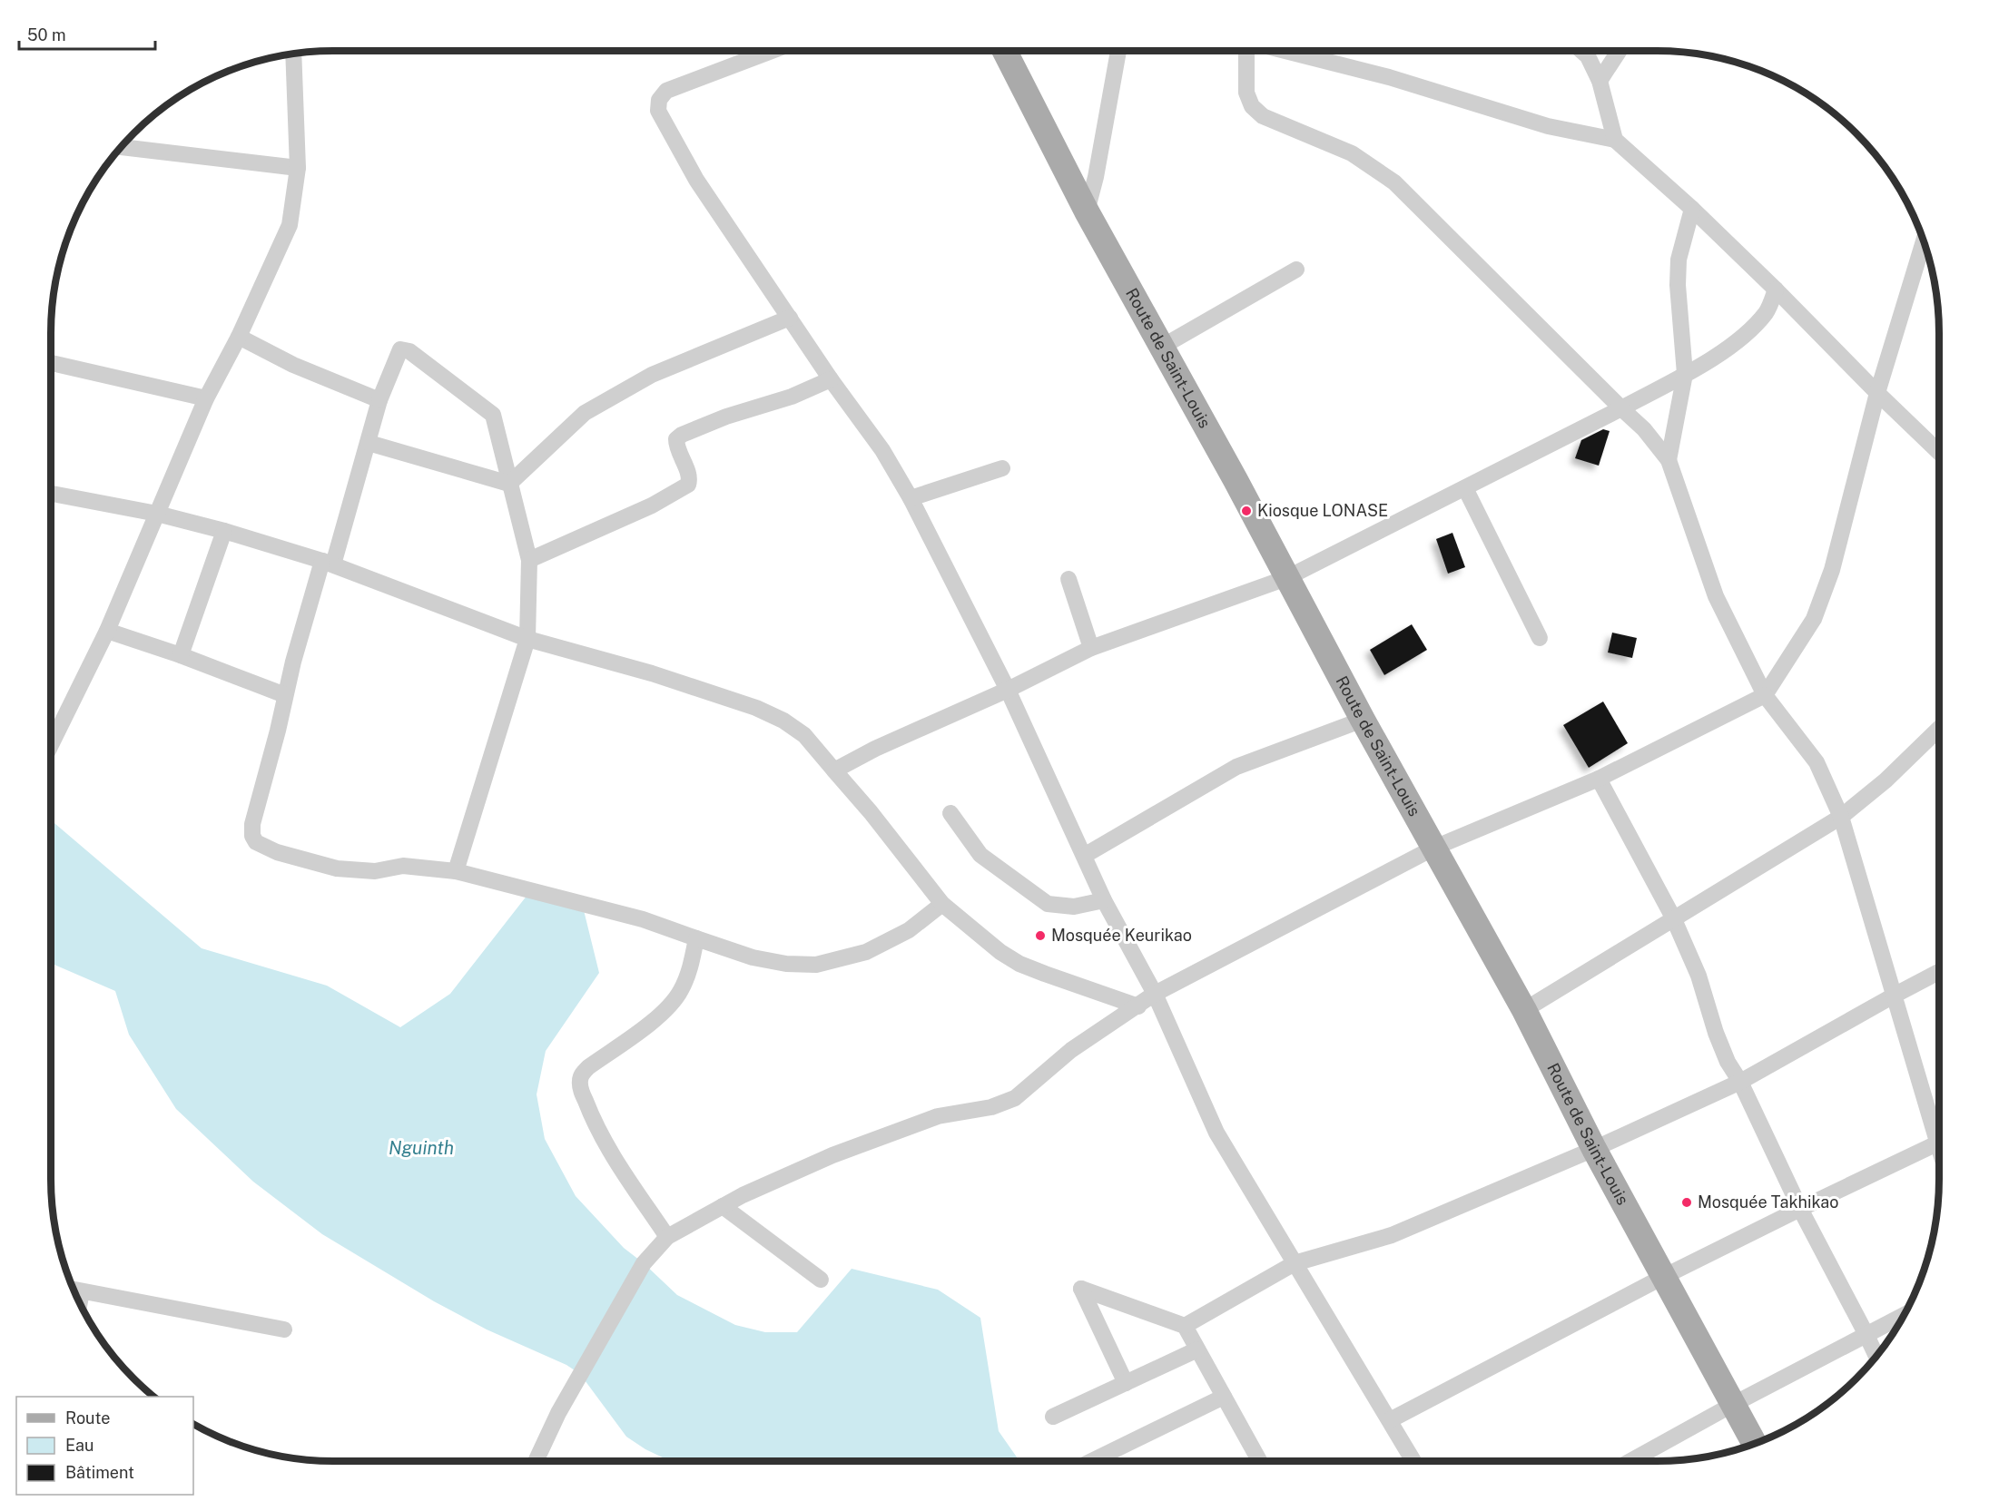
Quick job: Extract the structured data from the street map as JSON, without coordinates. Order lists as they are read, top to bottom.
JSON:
{
  "streets": {
    "main road": ["Route de Saint-Louis"]
  },
  "water": ["Nguinth"],
  "places": ["Kiosque LONASE", "Mosquée Keurikao", "Mosquée Takhikao"],
  "legend": ["Route", "Eau", "Bâtiment"],
  "scale_bar": "50 m"
}
